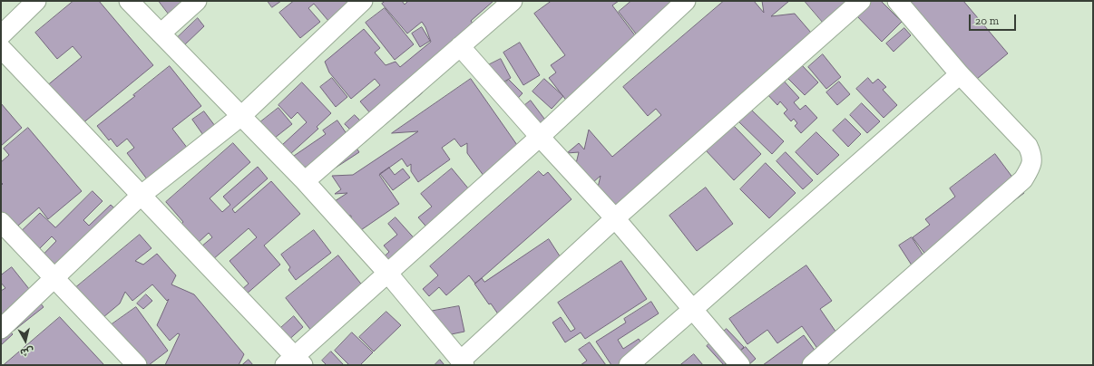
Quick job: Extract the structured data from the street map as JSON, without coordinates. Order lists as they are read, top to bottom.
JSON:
{
  "scale_bar": "20 m",
  "north": "bottom"
}
